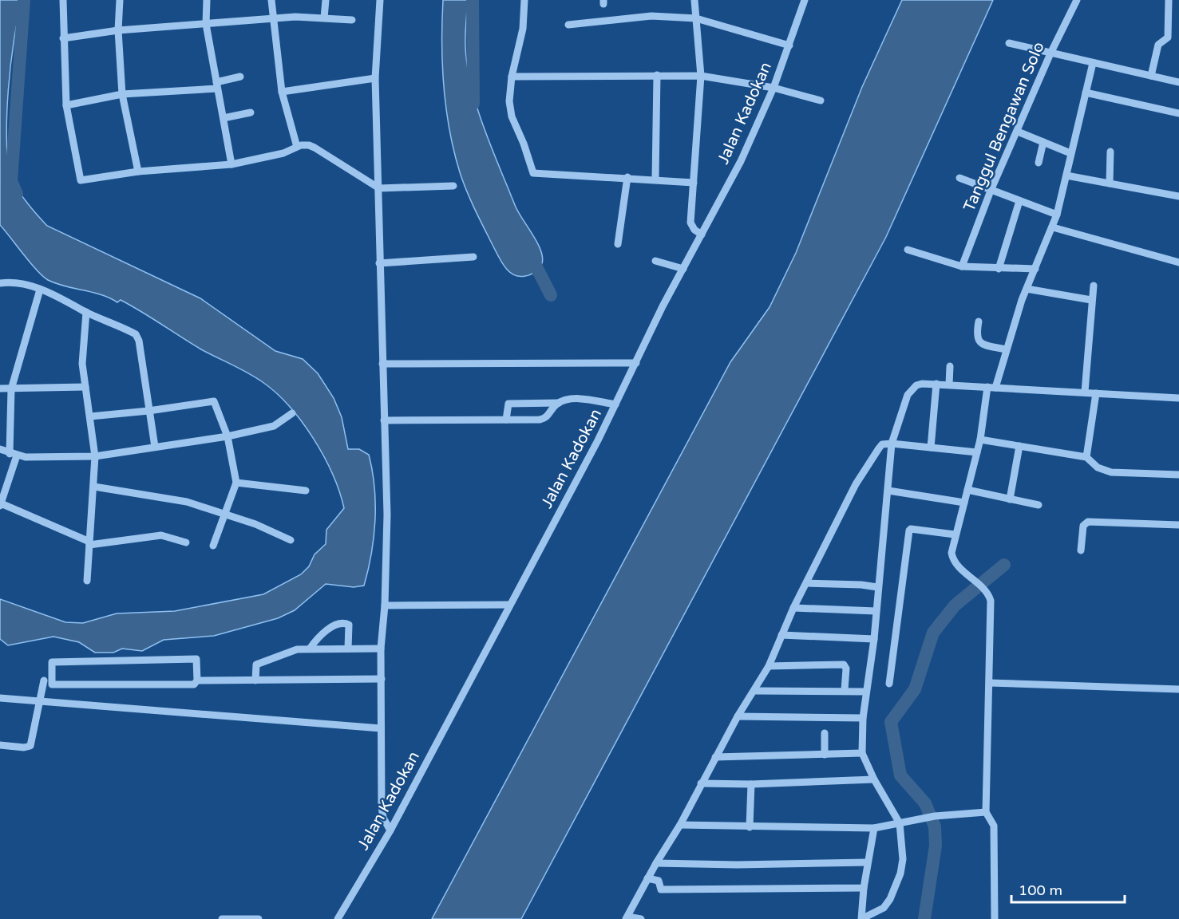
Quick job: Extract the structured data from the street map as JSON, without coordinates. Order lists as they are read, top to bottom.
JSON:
{
  "streets": {
    "street": ["Jalan Kadokan", "Tanggul Bengawan Solo"]
  },
  "scale_bar": "100 m"
}
